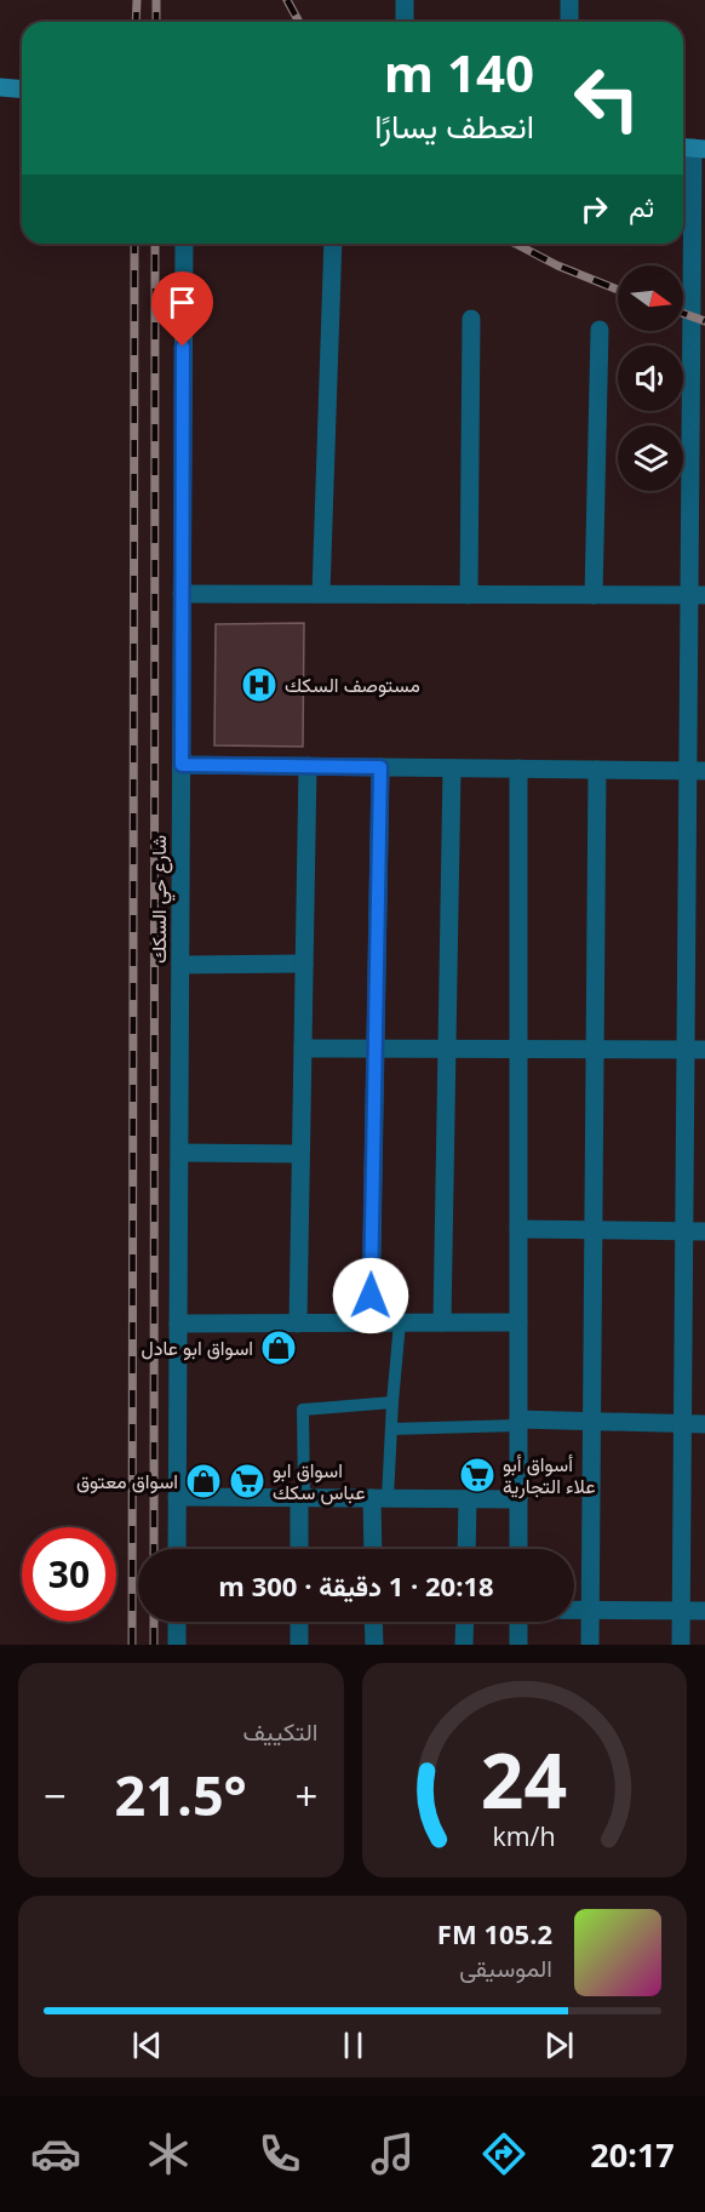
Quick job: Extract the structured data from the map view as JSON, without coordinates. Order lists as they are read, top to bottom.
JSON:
{
  "streets": {
    "street": ["شارع حي السكك"]
  },
  "places": {
    "hospital": ["مستوصف السكك"],
    "shop": ["اسواق ابو عادل", "اسواق معتوق"],
    "supermarket": ["أسواق أبو علاء التجارية", "اسواق ابو عباس سكك"]
  },
  "north": "right",
  "page": {
    "turn": ["140 m", "انعطف يسارًا"],
    "then": "ثم",
    "limit": "30",
    "trip": "20:18 · 1 دقيقة · 300 m",
    "tile": "التكييف",
    "heat": ["−", "21.5°", "+"],
    "song": ["105.2 FM", "الموسيقى"],
    "tabs": "20:17",
    "gauge": ["24", "km/h"]
  }
}
